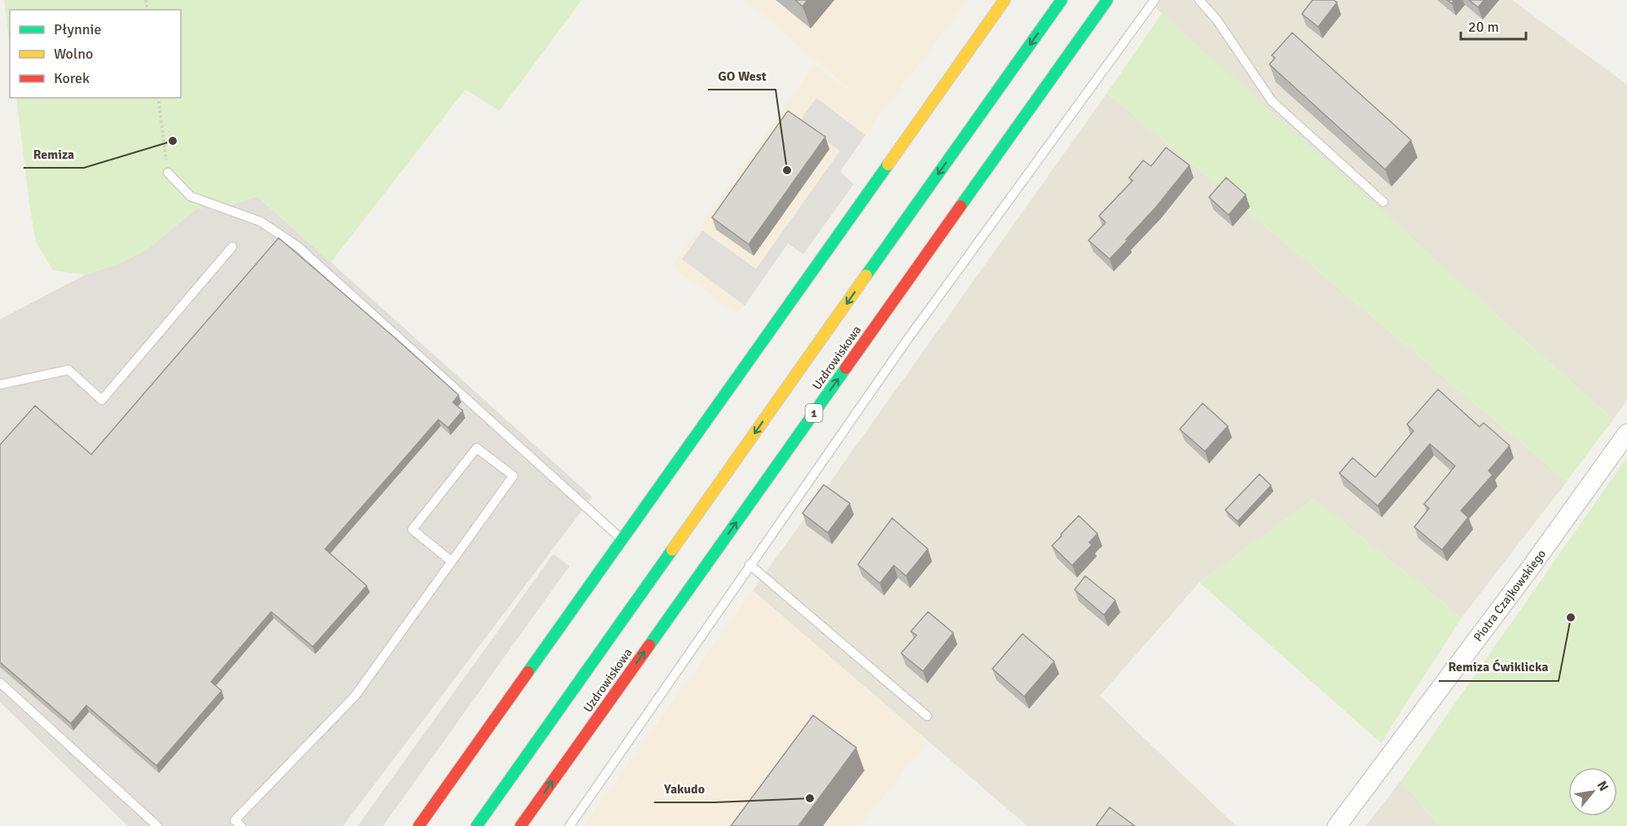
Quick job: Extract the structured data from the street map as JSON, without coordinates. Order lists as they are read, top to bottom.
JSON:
{
  "streets": {
    "main road": ["Uzdrowiskowa", "1"],
    "street": ["Piotra Czajkowskiego"]
  },
  "places": [
    "Remiza",
    "GO West",
    "Remiza Ćwiklicka",
    "Yakudo"
  ],
  "legend": ["Płynnie", "Wolno", "Korek"],
  "scale_bar": "20 m",
  "north": "top right"
}
